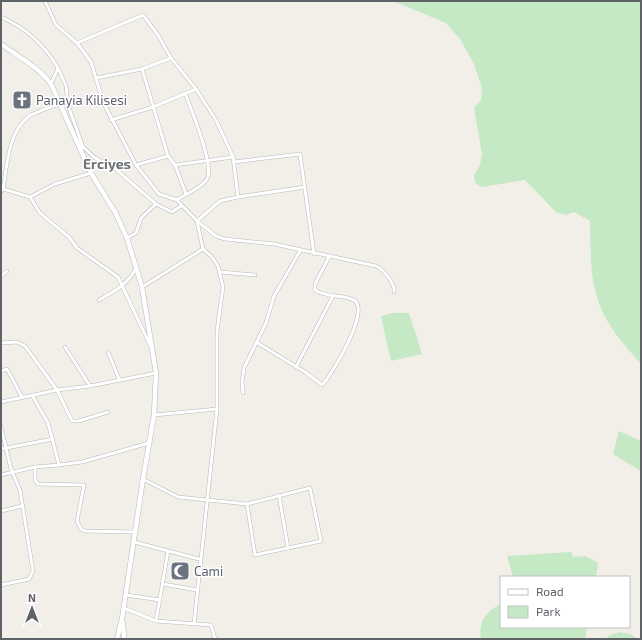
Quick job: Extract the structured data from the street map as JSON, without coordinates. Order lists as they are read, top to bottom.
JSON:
{
  "districts": ["Erciyes"],
  "places": {
    "church": ["Panayia Kilisesi"],
    "mosque": ["Cami"]
  },
  "legend": ["Road", "Park"],
  "north": "top"
}
